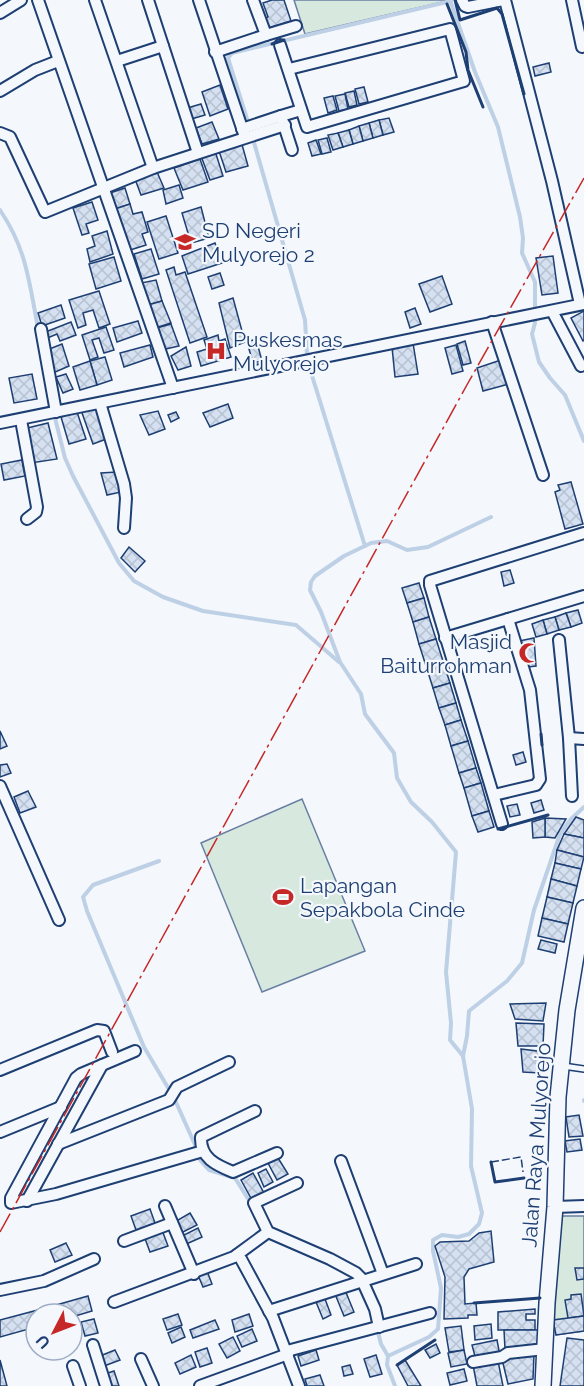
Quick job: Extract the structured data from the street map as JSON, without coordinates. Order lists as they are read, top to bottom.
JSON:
{
  "streets": {
    "main road": ["Jalan Raya Mulyorejo"]
  },
  "places": {
    "school or university": ["SD Negeri Mulyorejo 2"],
    "hospital": ["Puskesmas Mulyorejo"],
    "mosque": ["Masjid Baiturrohman"],
    "sports": ["Lapangan Sepakbola Cinde"]
  },
  "north": "bottom left"
}
